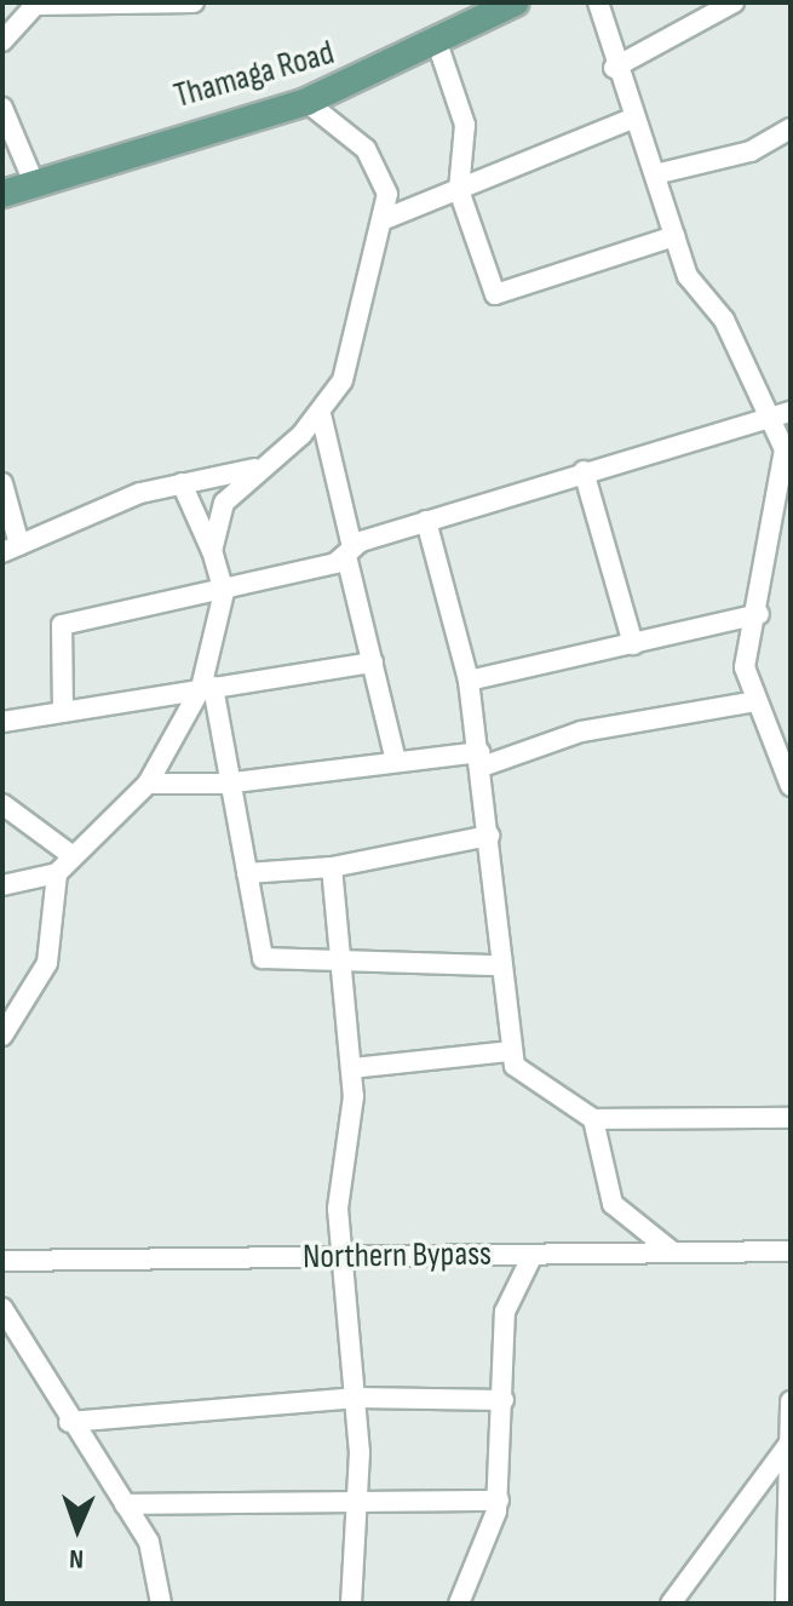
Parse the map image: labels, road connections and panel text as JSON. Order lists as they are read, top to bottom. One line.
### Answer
{"streets":{"main road":["Thamaga Road"],"street":["Northern Bypass"]},"north":"bottom"}
